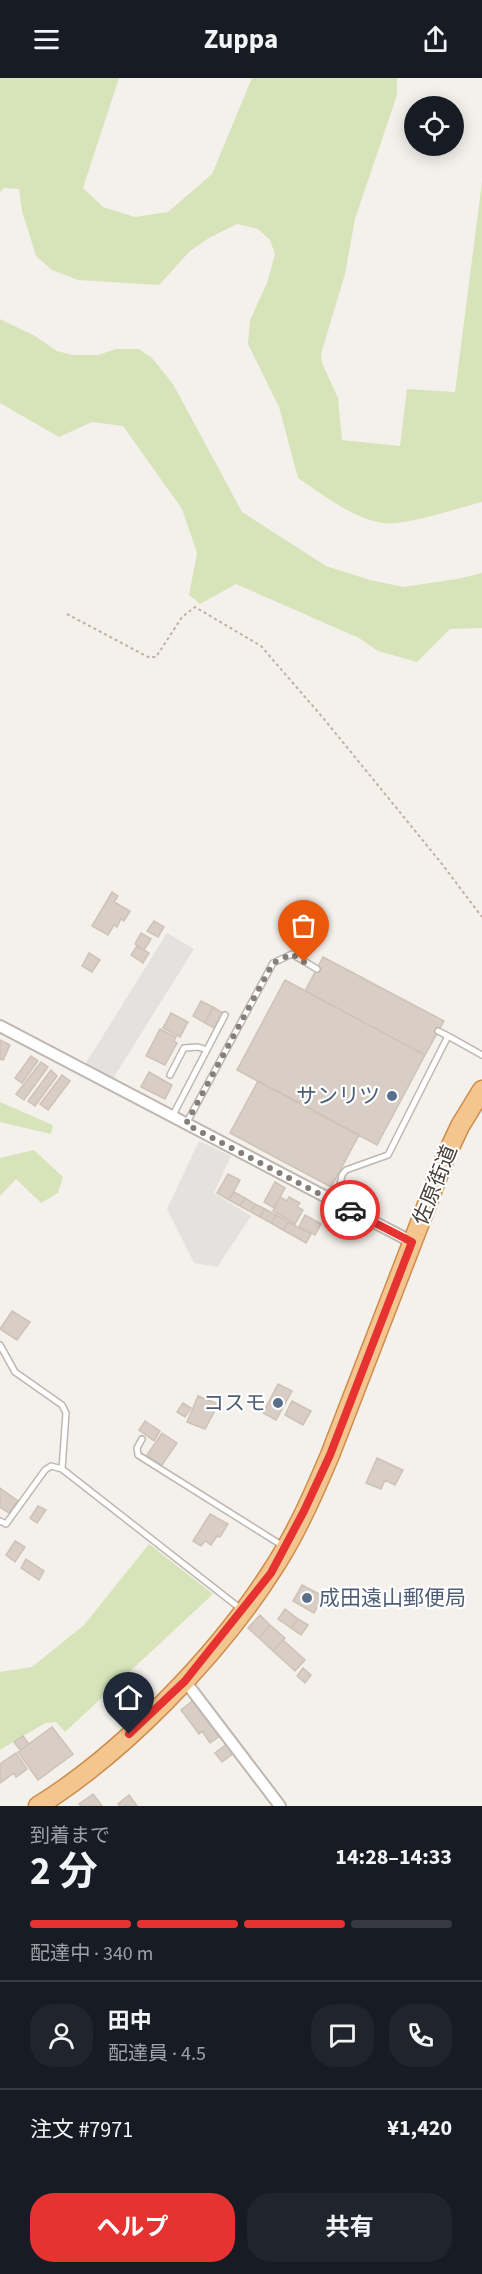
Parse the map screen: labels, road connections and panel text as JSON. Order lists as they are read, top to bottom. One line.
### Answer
{"streets":{"highway":["佐原街道"]},"places":["サンリツ","コスモ","成田遠山郵便局"],"page":{"header":"Zuppa","heading":["2 分","到着まで","14:28–14:33"],"panel":["田中","配達員 · 4.5","注文 #7971","¥1,420"],"bar":"配達中 · 340 m","buttons":["ヘルプ","共有"]}}
